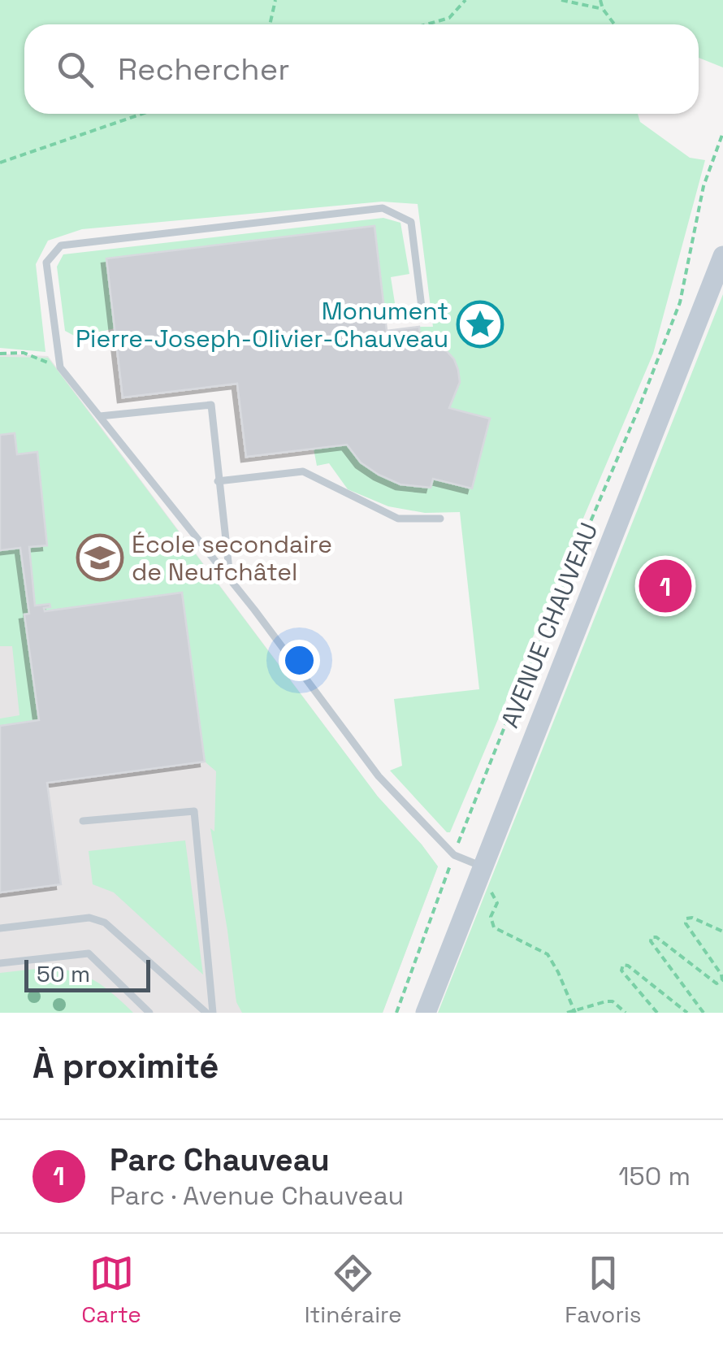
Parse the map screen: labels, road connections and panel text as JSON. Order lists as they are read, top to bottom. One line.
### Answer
{"streets":{"main road":["AVENUE CHAUVEAU"]},"places":{"place":["Monument Pierre-Joseph-Olivier-Chauveau"],"school or university":["École secondaire de Neufchâtel"]},"scale_bar":"50 m","page":{"search":"Rechercher","pins":"1","scale":"50 m","heading":"À proximité","list":[{"mark":"1","name":"Parc Chauveau","note":"Parc · Avenue Chauveau","value":"150 m"}],"nav":["Carte","Itinéraire","Favoris"]}}
